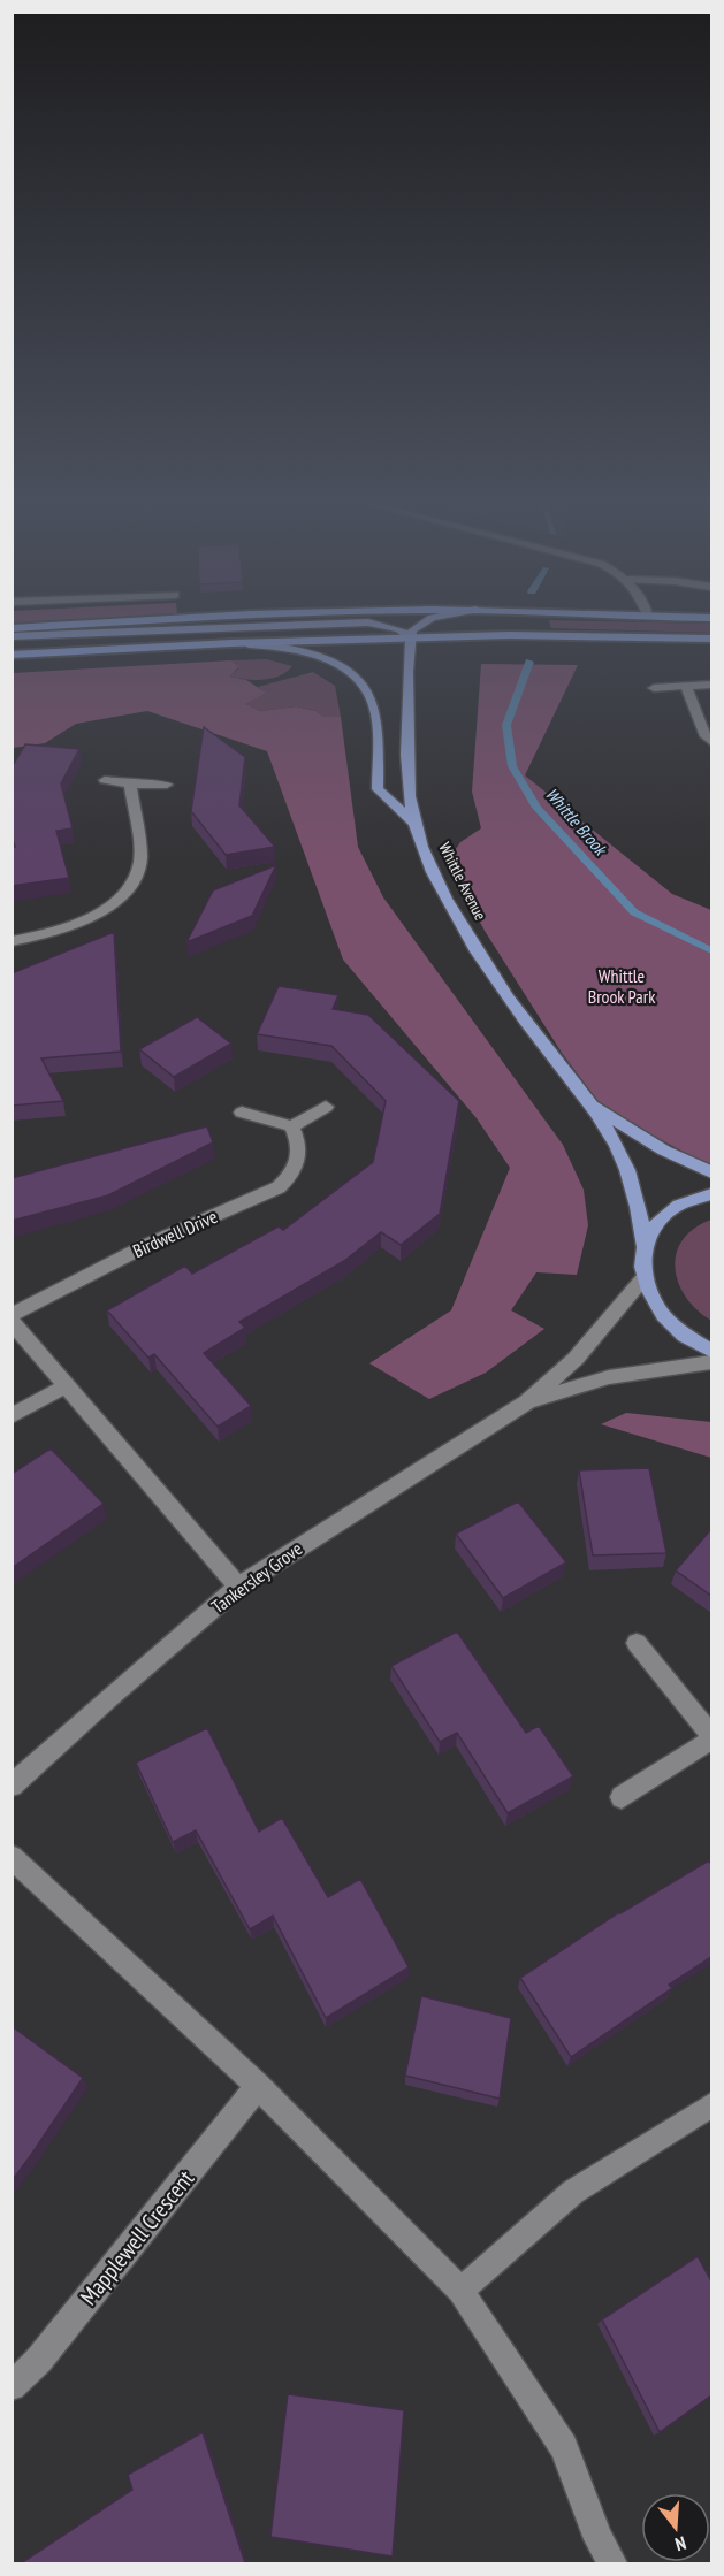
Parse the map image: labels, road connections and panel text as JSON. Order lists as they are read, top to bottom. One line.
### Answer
{"streets":{"main road":["Whittle Avenue"],"street":["Birdwell Drive","Tankersley Grove","Mapplewell Crescent"]},"crossings":[["Whittle Avenue","Tankersley Grove"]],"water":["Whittle Brook"],"parks":["Whittle Brook Park"],"north":"bottom"}
